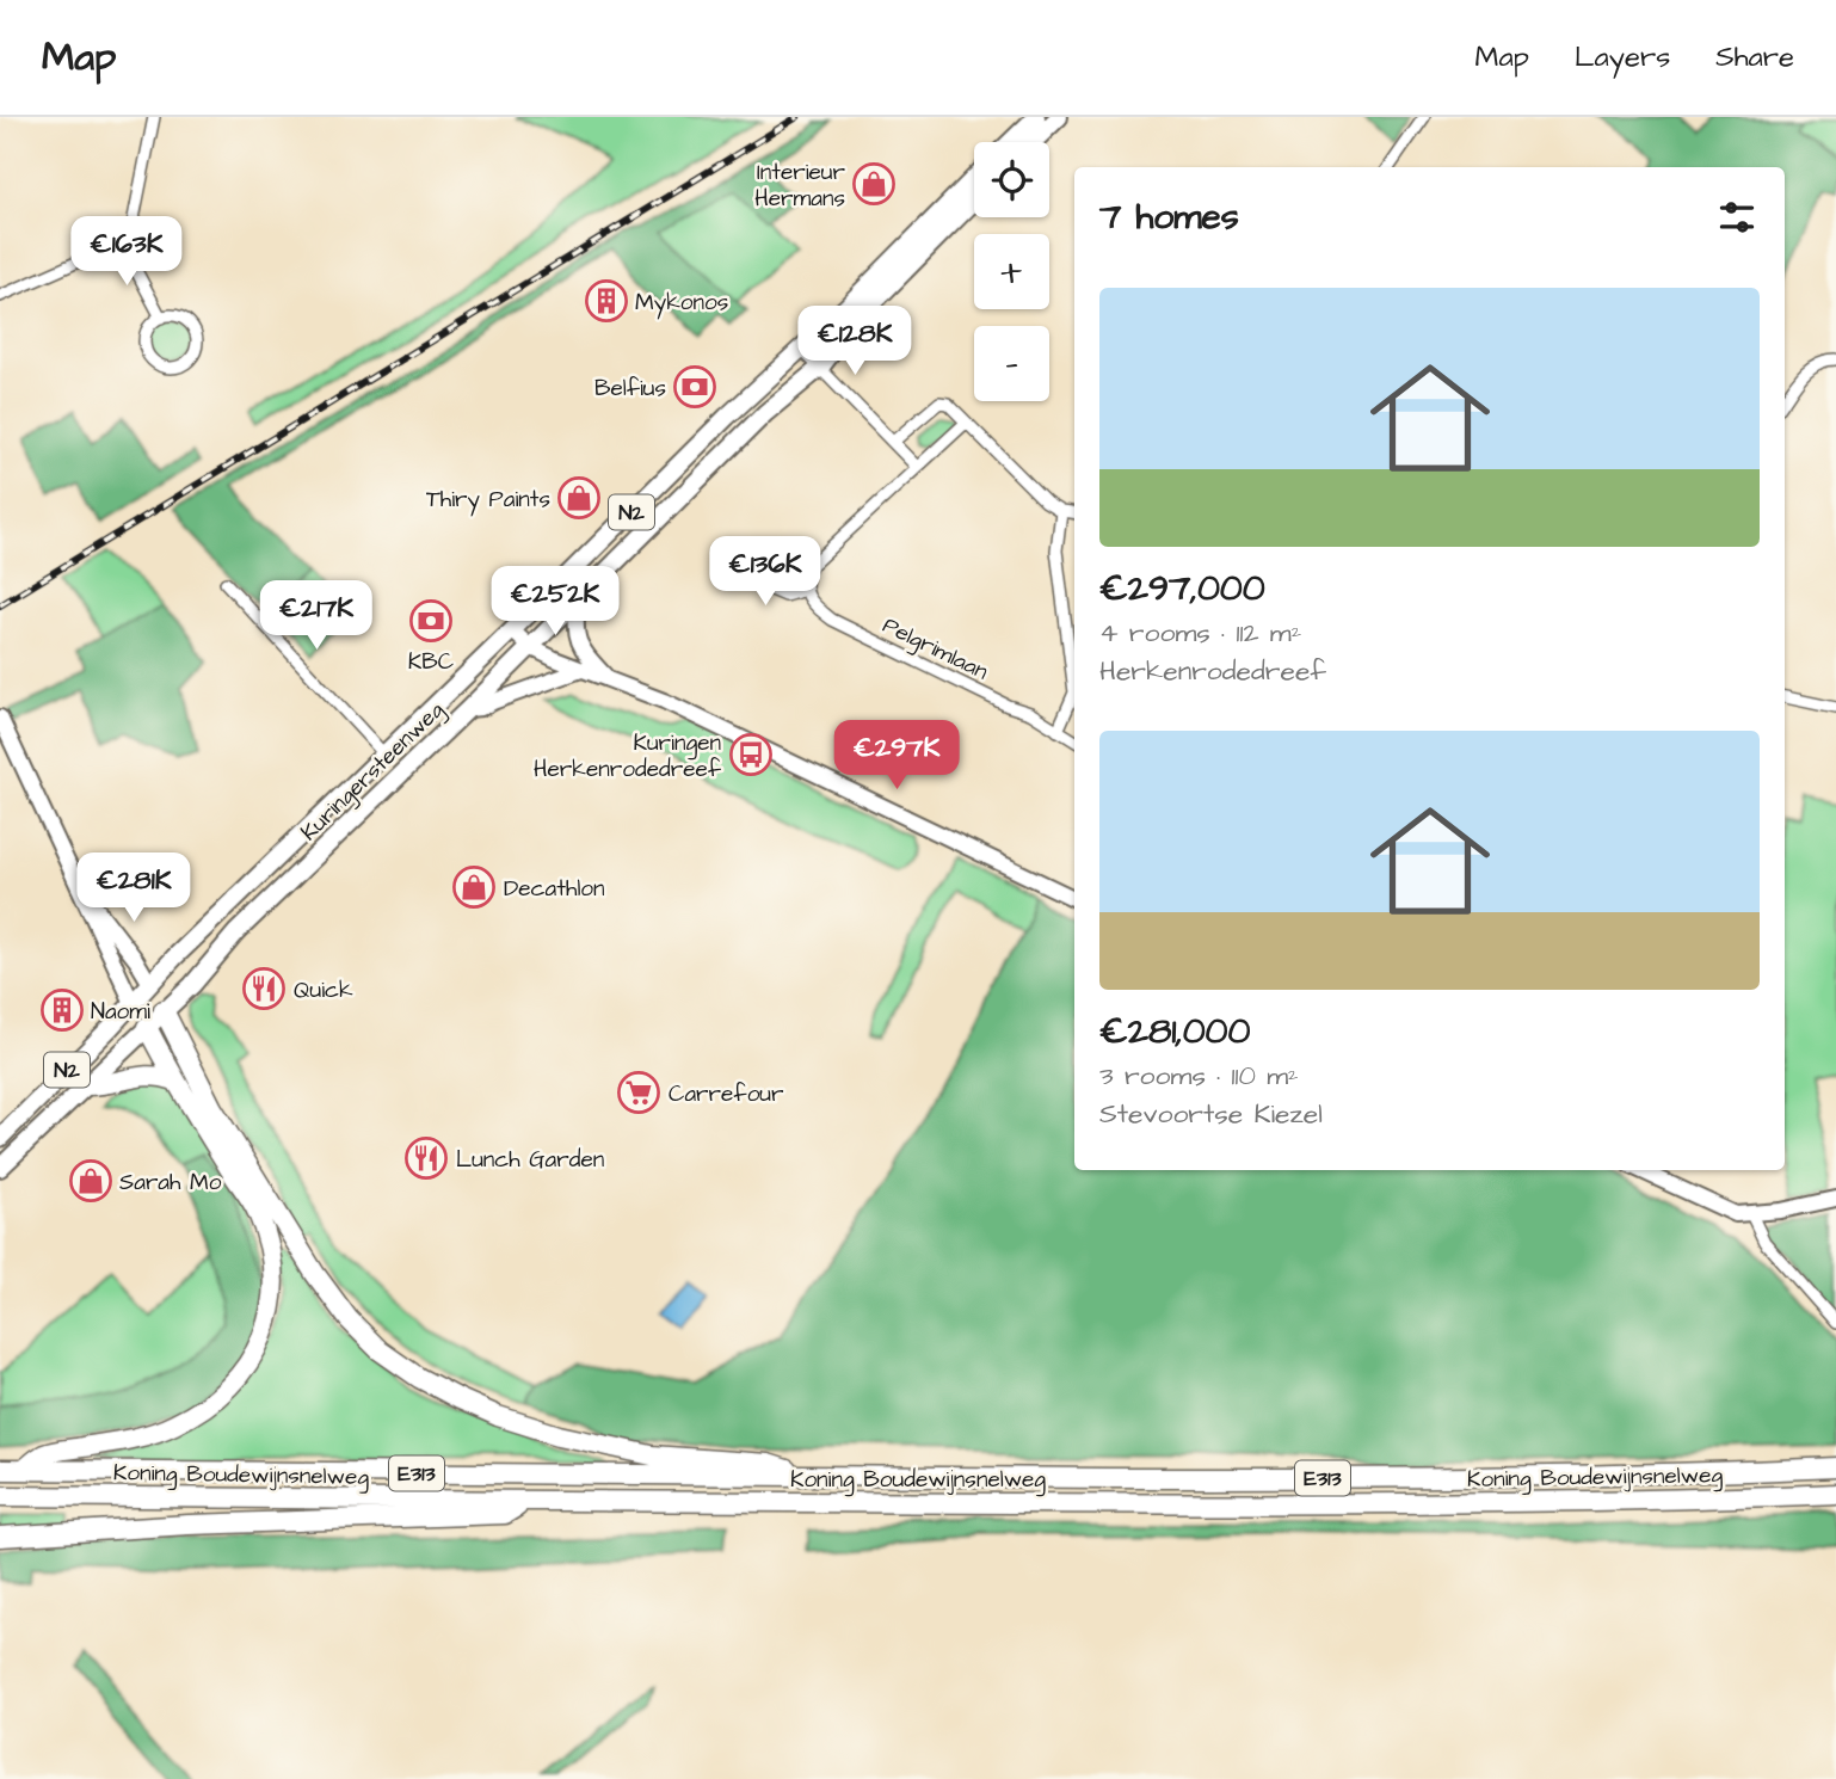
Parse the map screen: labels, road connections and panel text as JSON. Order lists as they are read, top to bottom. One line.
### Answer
{"streets":{"highway":["Koning Boudewijnsnelweg","E313"],"main road":["N2","Kuringersteenweg"],"street":["Pelgrimlaan"]},"crossings":[["N2","Kuringersteenweg"]],"places":{"shop":["Interieur Hermans","Thiry Paints","Decathlon","Sarah Mo"],"building":["Mykonos","Naomi"],"bank":["Belfius","KBC"],"bus stop":["Kuringen Herkenrodedreef"],"restaurant":["Quick","Lunch Garden"],"supermarket":["Carrefour"]},"page":{"header":"Map","nav":["Map","Layers","Share"],"map_buttons":["+","−"],"heading":"7 homes","price":["€163K","€128K","€136K","€252K","€217K","€297K","€281K"],"list":[{"name":"€297,000","note":"4 rooms · 112 m² · Herkenrodedreef"},{"name":"€281,000","note":"3 rooms · 110 m² · Stevoortse Kiezel"}]}}
